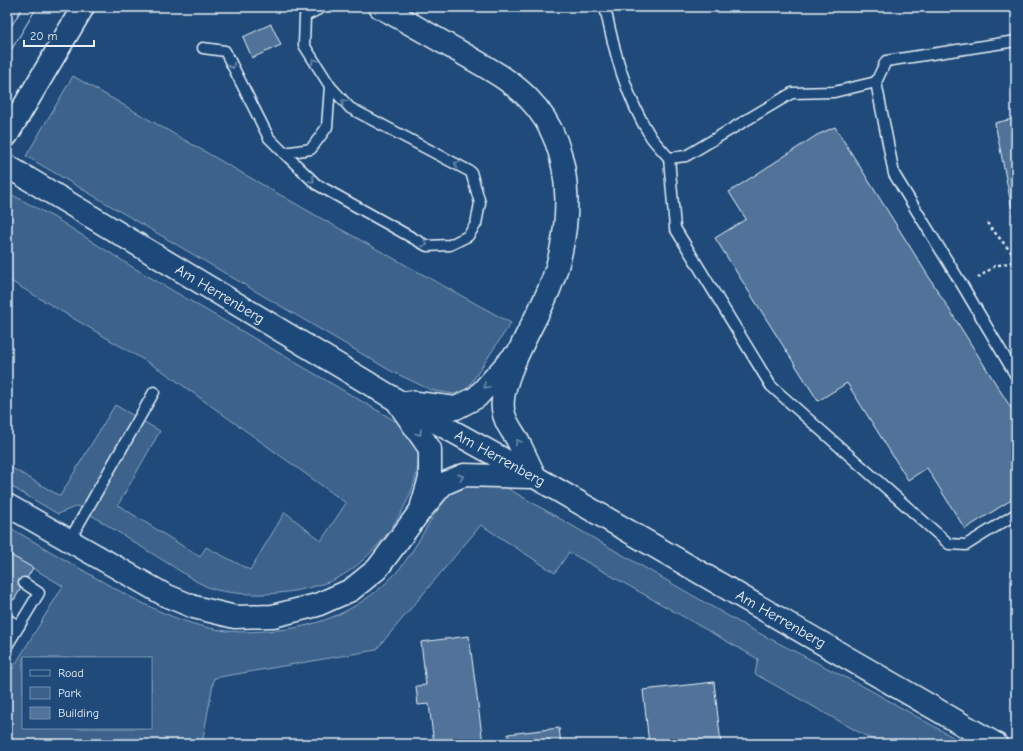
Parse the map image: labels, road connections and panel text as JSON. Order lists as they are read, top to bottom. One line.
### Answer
{"streets":{"main road":["Am Herrenberg"]},"legend":["Road","Park","Building"],"scale_bar":"20 m"}
